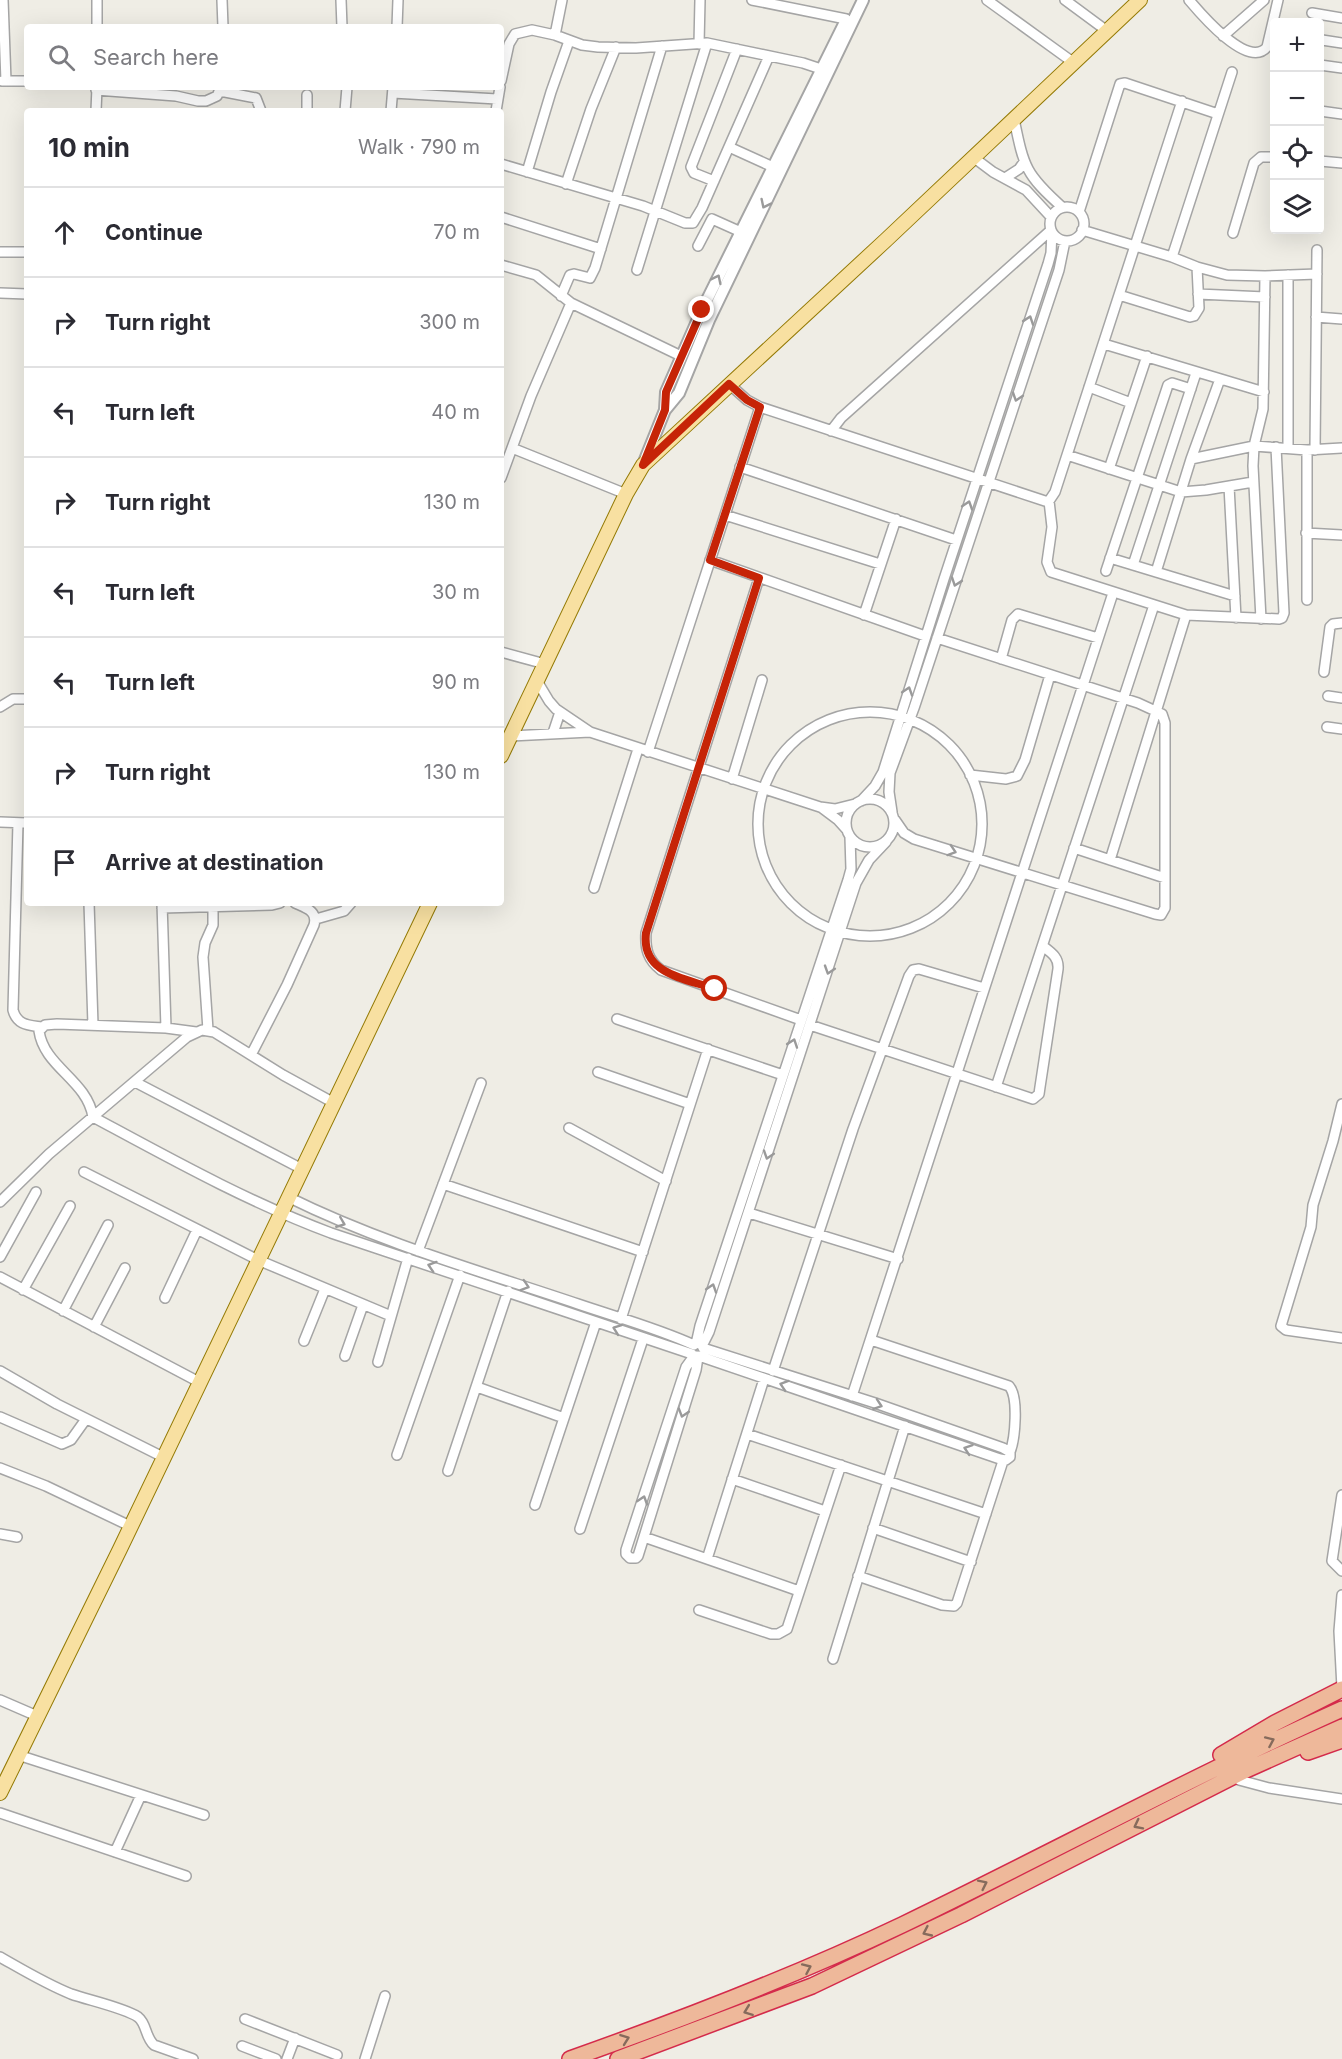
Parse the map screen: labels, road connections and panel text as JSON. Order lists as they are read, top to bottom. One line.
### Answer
{"page":{"map_buttons":["+","−"],"search":"Search here","heading":["10 min","Walk · 790 m"],"list":[["Continue","70 m"],["Turn right","300 m"],["Turn left","40 m"],["Turn right","130 m"],["Turn left","30 m"],["Turn left","90 m"],["Turn right","130 m"],"Arrive at destination"]}}
